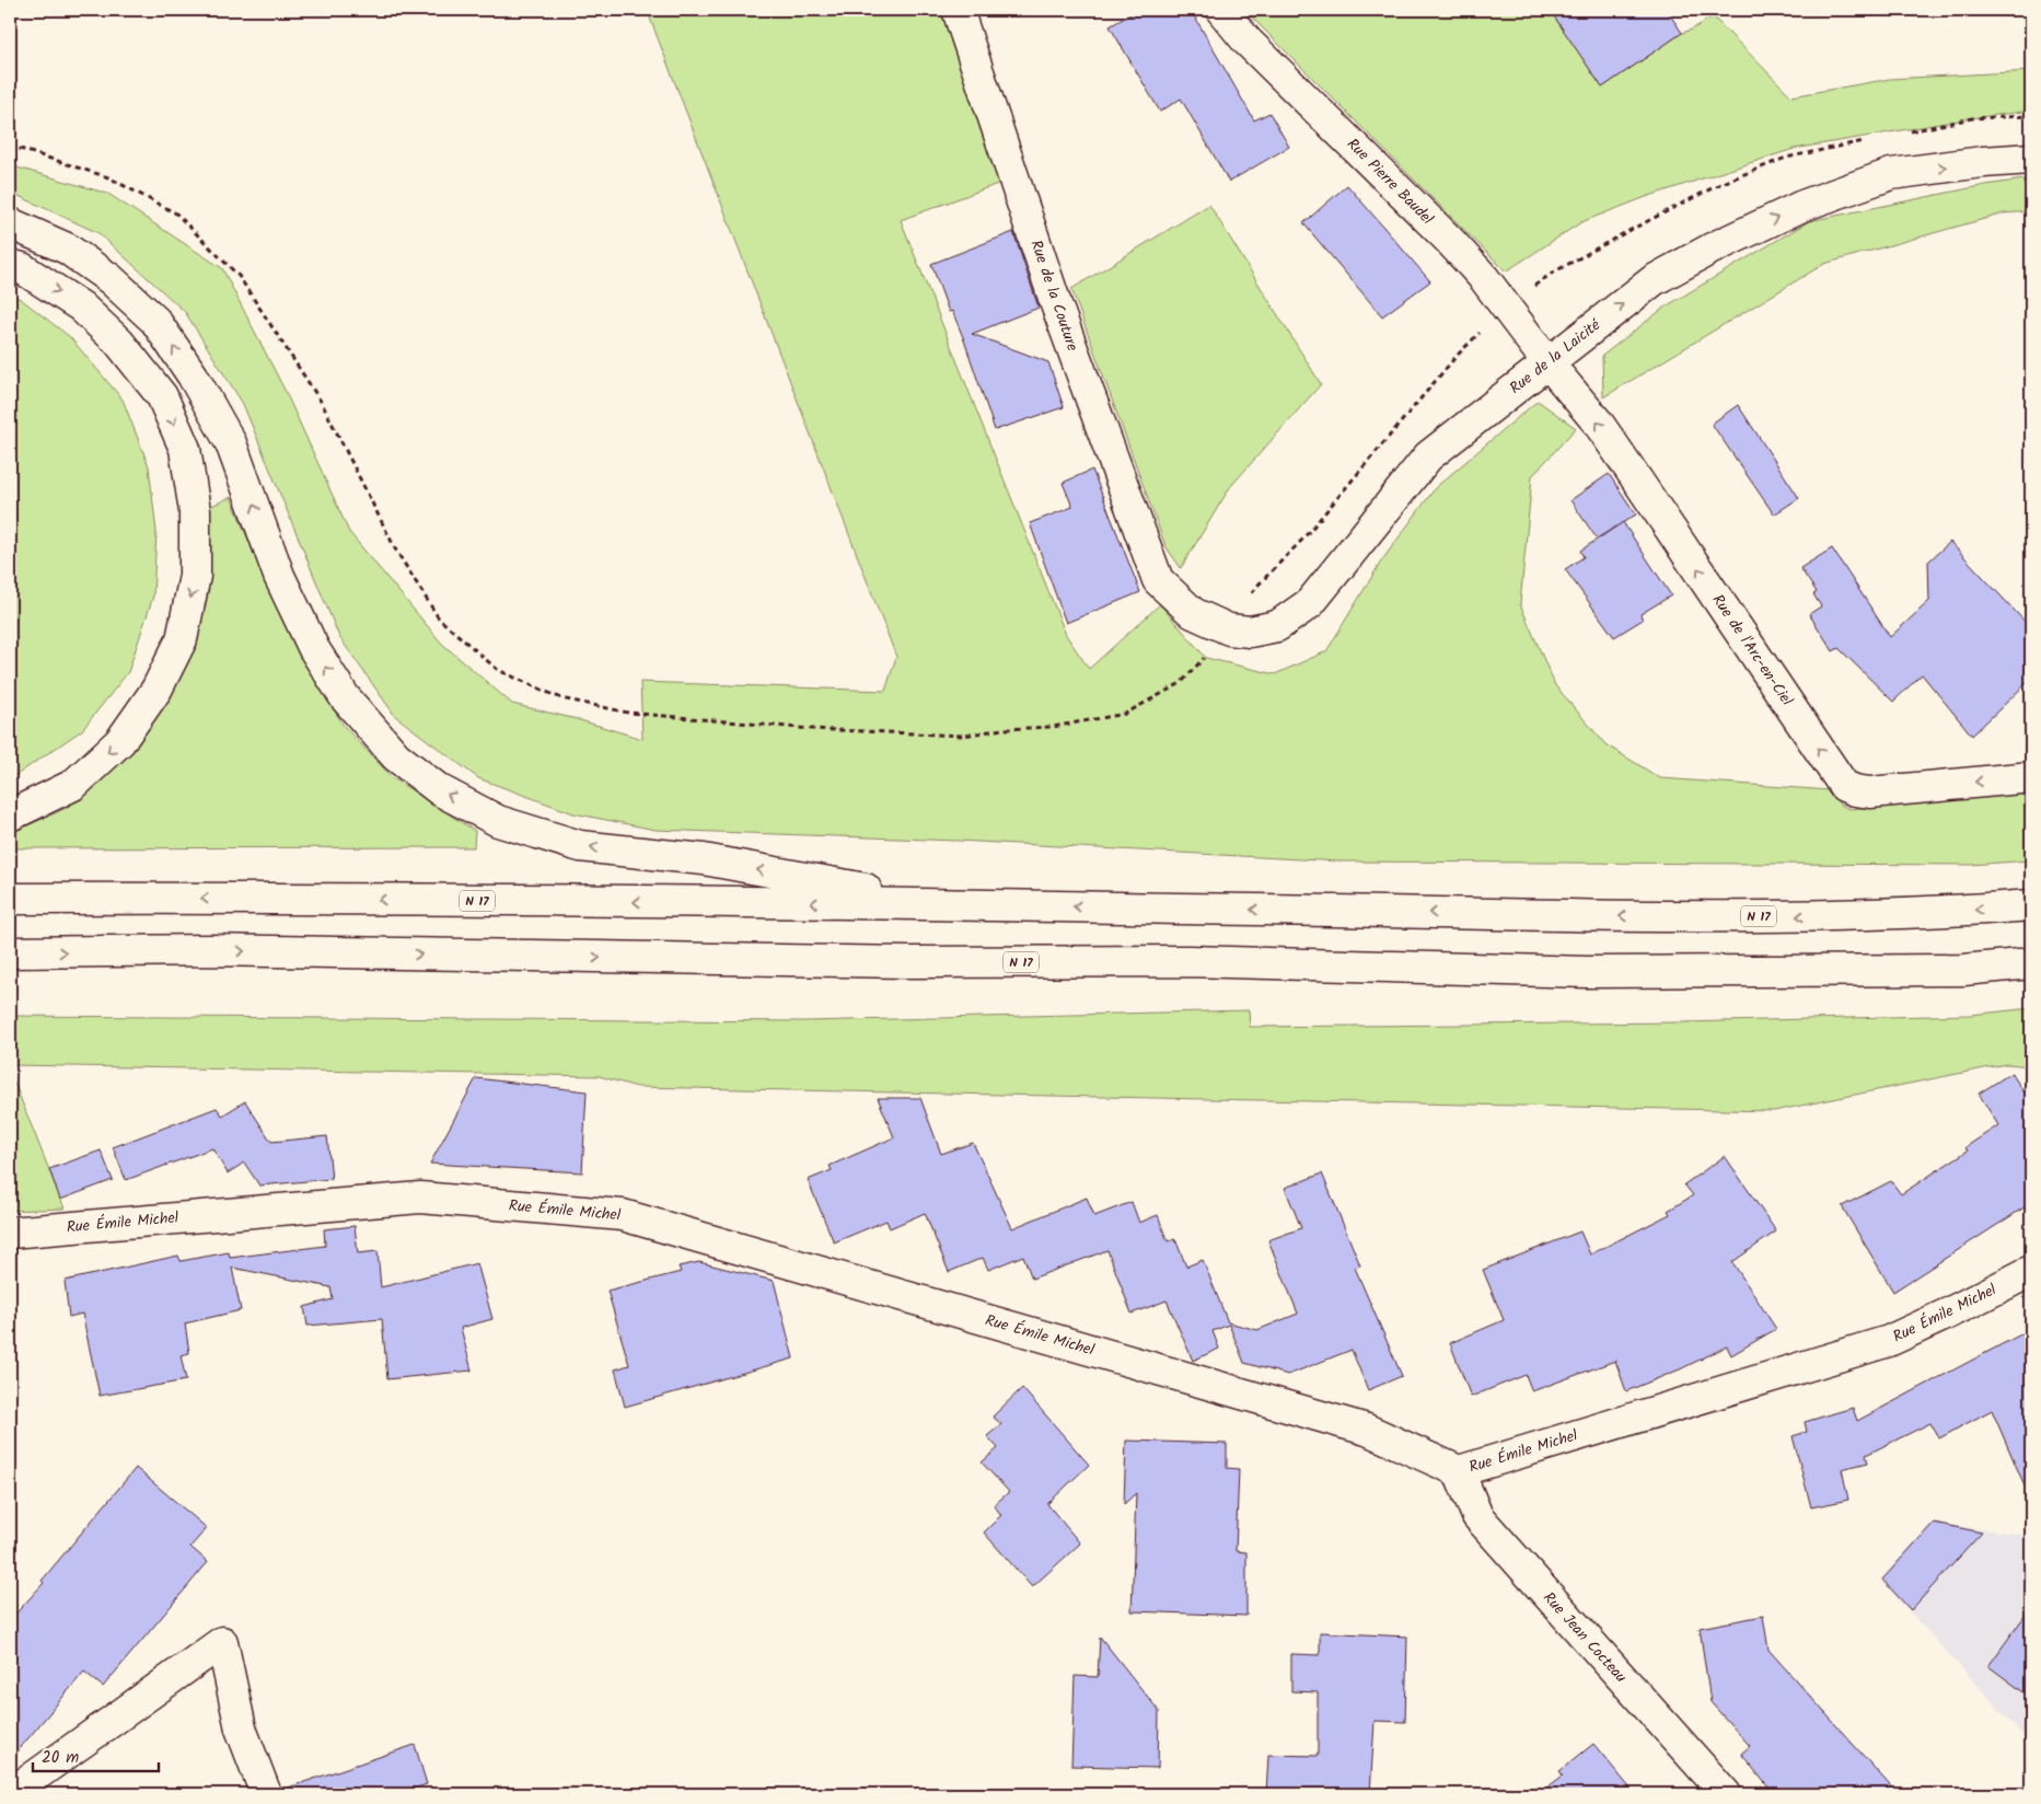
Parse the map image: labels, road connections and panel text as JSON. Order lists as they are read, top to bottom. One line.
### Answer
{"streets":{"main road":["Rue Pierre Baudel","Rue de la Couture","Rue de la Laicité","Rue de l'Arc-en-Ciel","N 17","Rue Émile Michel","Rue Jean Cocteau"]},"crossings":[["Rue Pierre Baudel","Rue de la Laicité"],["Rue Pierre Baudel","Rue de l'Arc-en-Ciel"],["Rue de la Couture","Rue de la Laicité"],["Rue de la Laicité","Rue de l'Arc-en-Ciel"],["Rue Émile Michel","Rue Jean Cocteau"]],"one_way":["Rue de la Laicité","Rue de l'Arc-en-Ciel"],"scale_bar":"20 m"}
